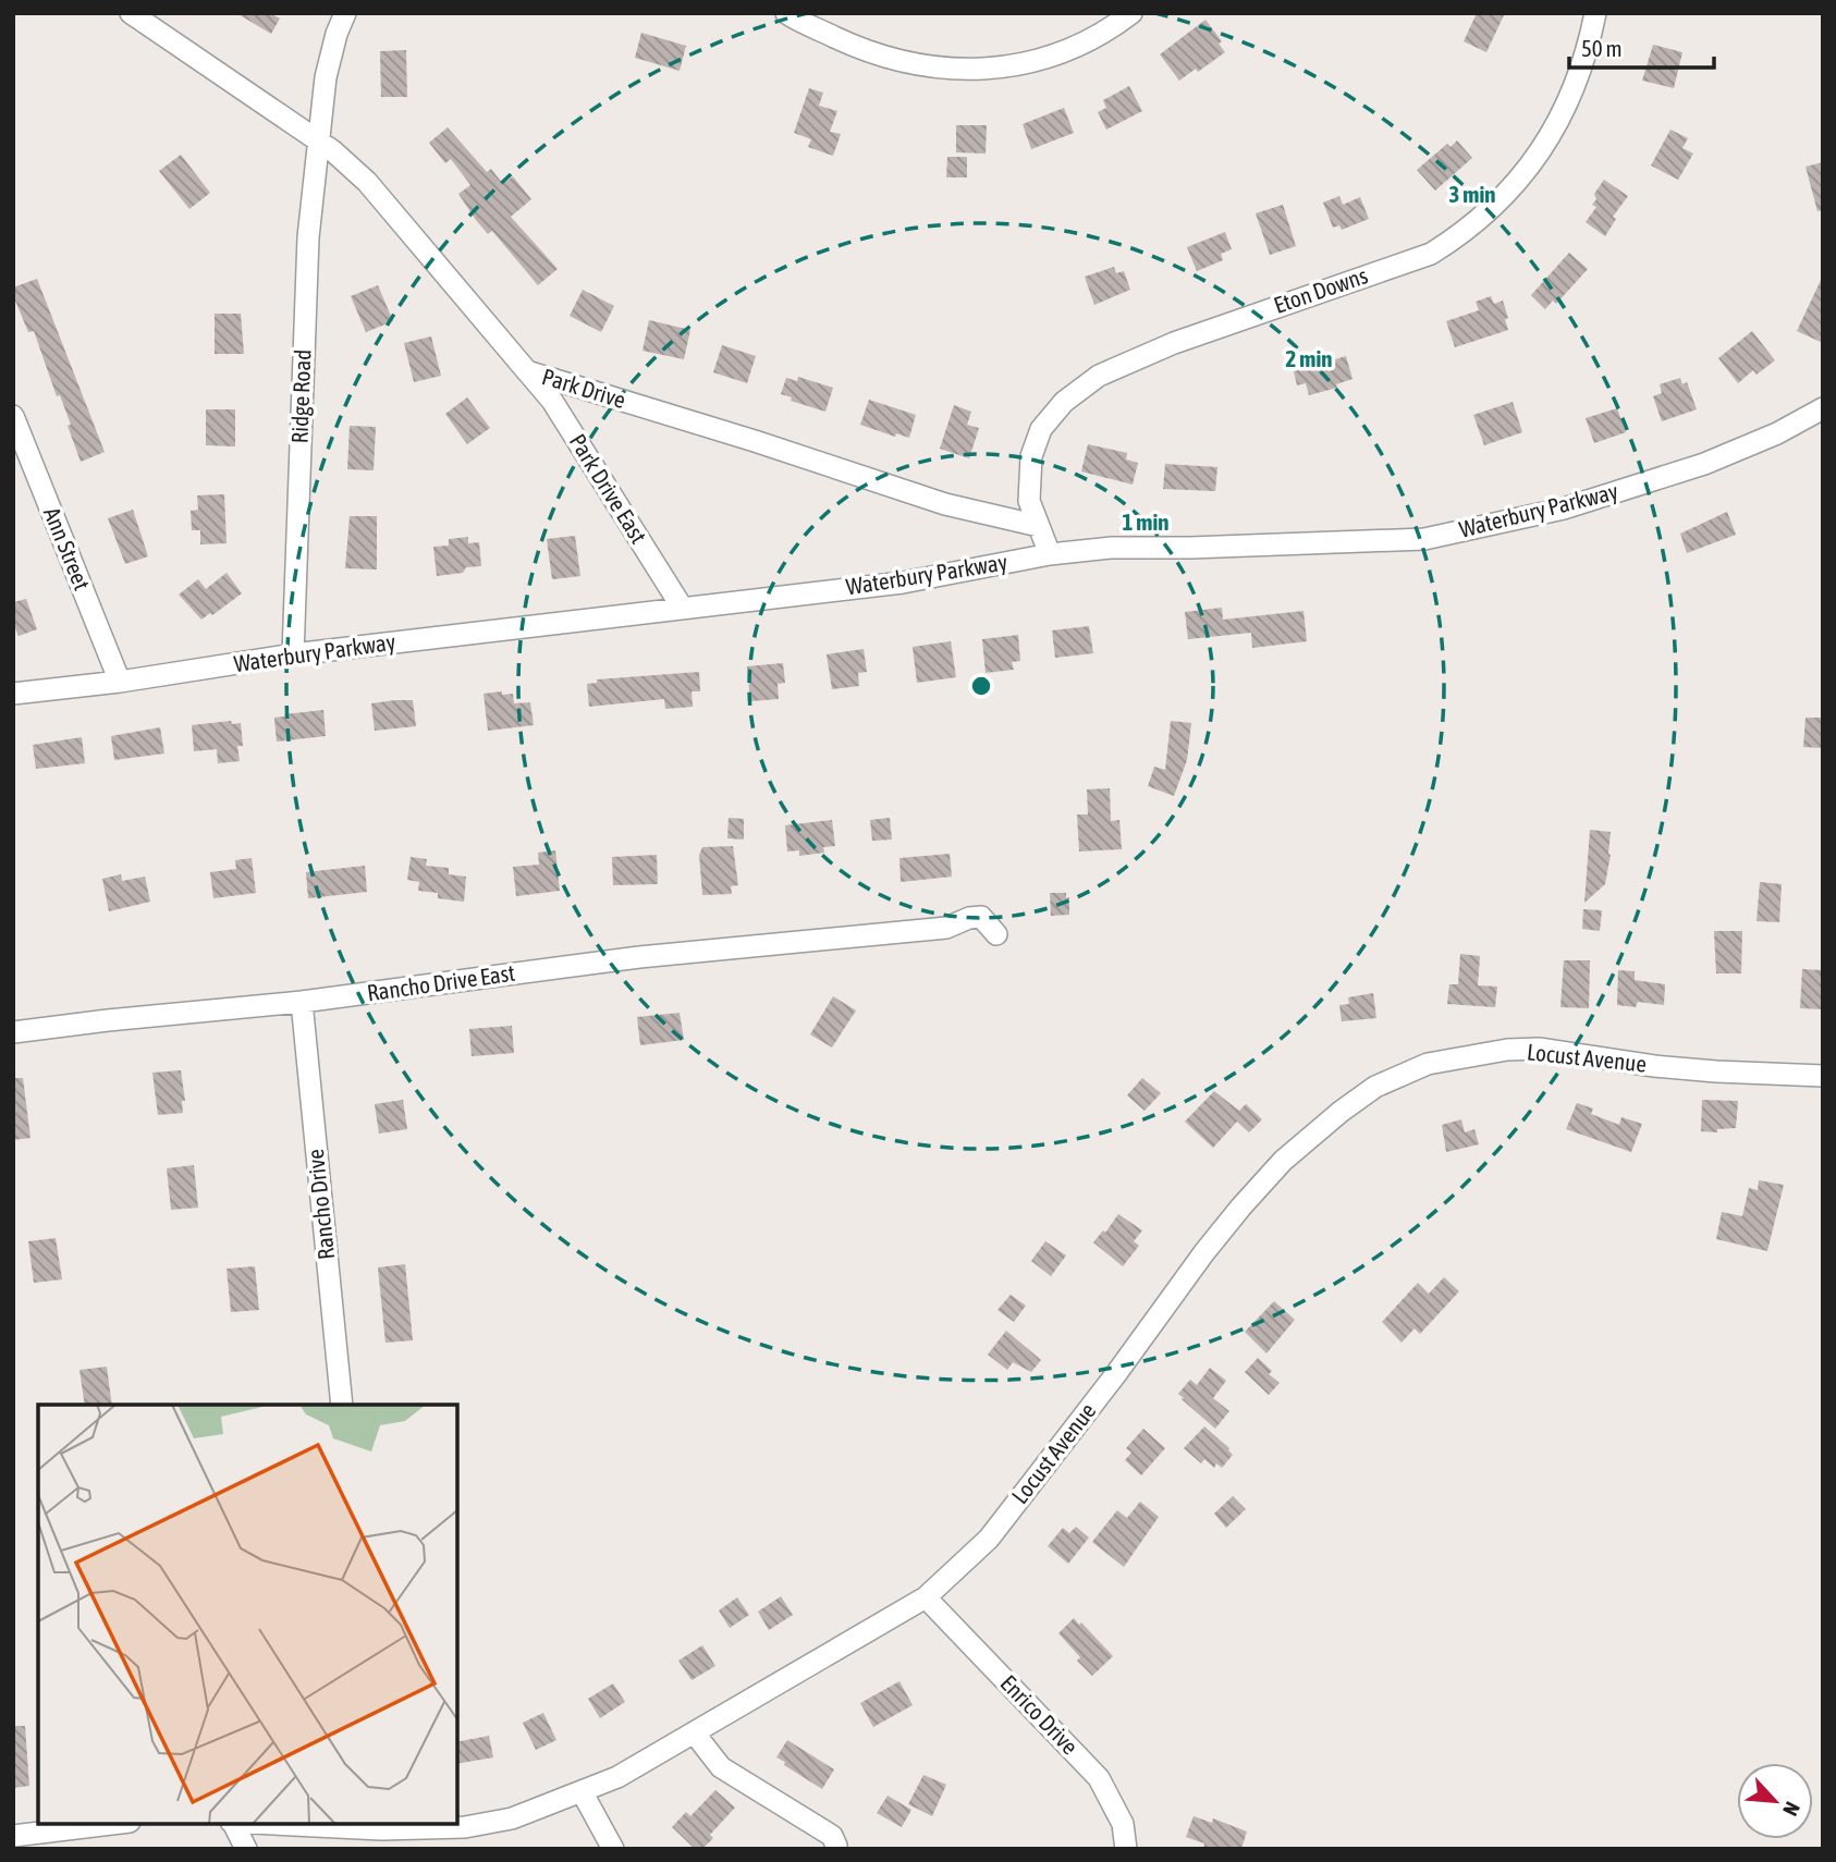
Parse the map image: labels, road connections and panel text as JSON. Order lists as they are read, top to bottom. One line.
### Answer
{"streets":{"street":["Eton Downs","Park Drive","Ridge Road","Park Drive East","Waterbury Parkway","Ann Street","Rancho Drive East","Locust Avenue","Rancho Drive","Enrico Drive"]},"crossings":[["Eton Downs","Park Drive"],["Park Drive","Ridge Road"],["Park Drive","Park Drive East"],["Ridge Road","Waterbury Parkway"],["Park Drive East","Waterbury Parkway"],["Waterbury Parkway","Ann Street"],["Rancho Drive East","Rancho Drive"],["Locust Avenue","Enrico Drive"]],"scale_bar":"50 m","north":"bottom right","rings":["3 min","2 min","1 min"]}
